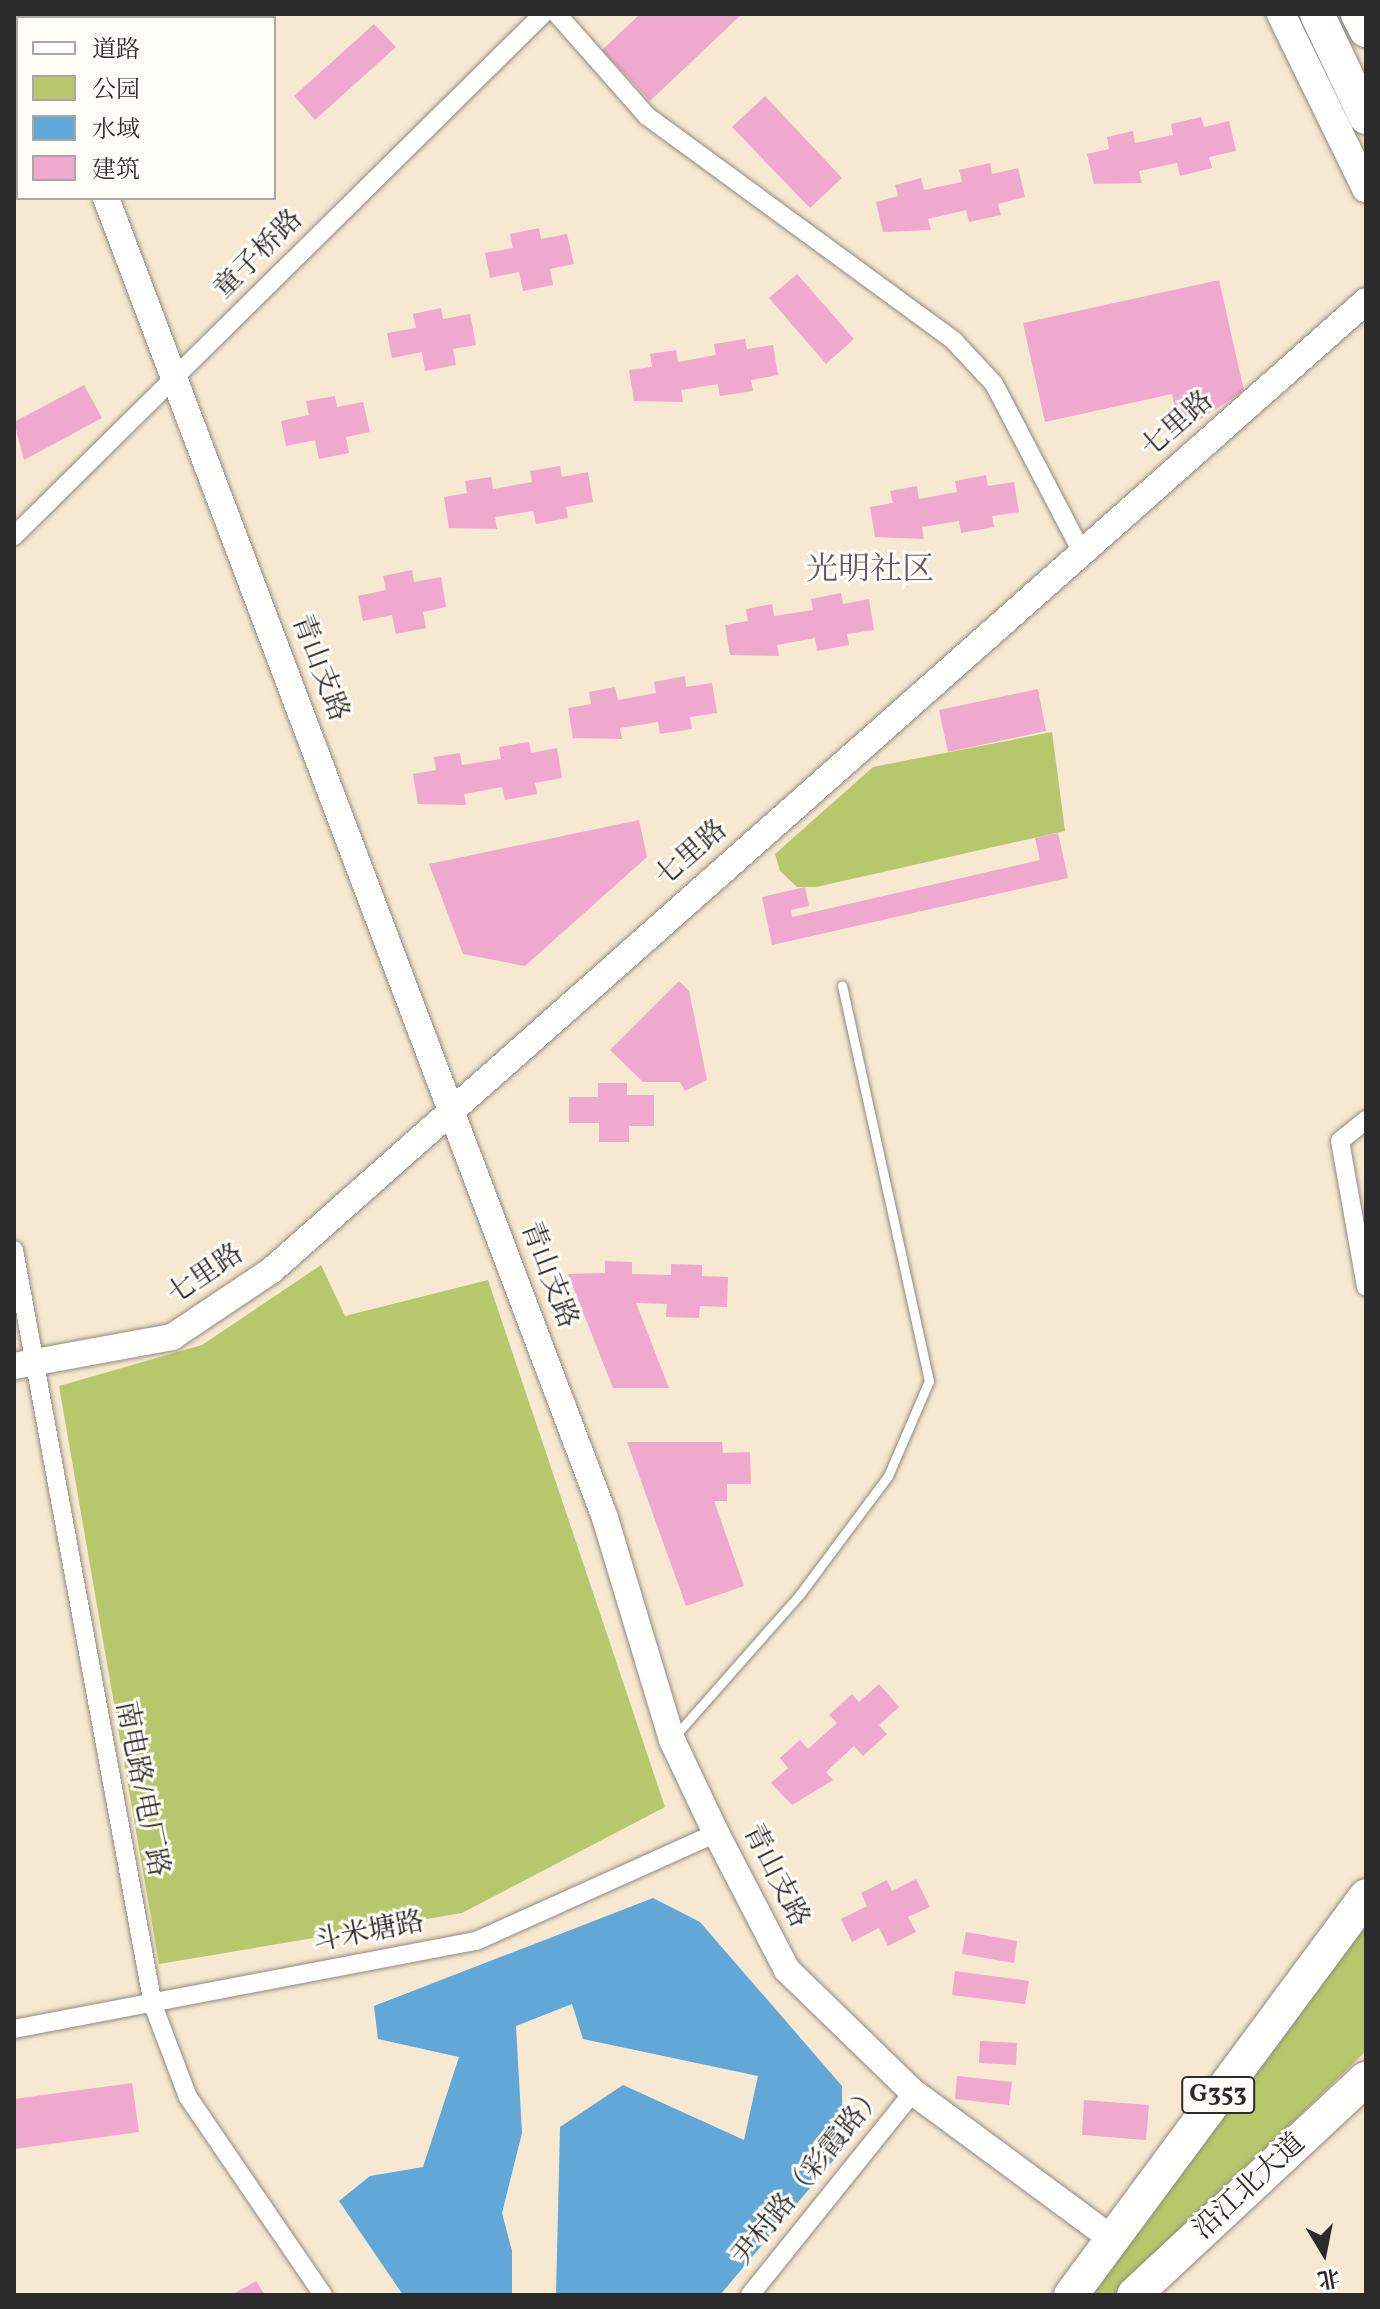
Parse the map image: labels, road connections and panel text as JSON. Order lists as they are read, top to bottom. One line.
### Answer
{"streets":{"highway":["G353","沿江北大道"],"street":["童子桥路","七里路","青山支路","南电路/电厂路","斗米塘路","尹村路（彩霞路）"]},"crossings":[["童子桥路","青山支路"],["七里路","青山支路"],["七里路","南电路/电厂路"],["青山支路","斗米塘路"],["青山支路","G353"],["青山支路","尹村路（彩霞路）"],["南电路/电厂路","斗米塘路"]],"districts":["光明社区"],"legend":["道路","公园","水域","建筑"],"north":"bottom"}
